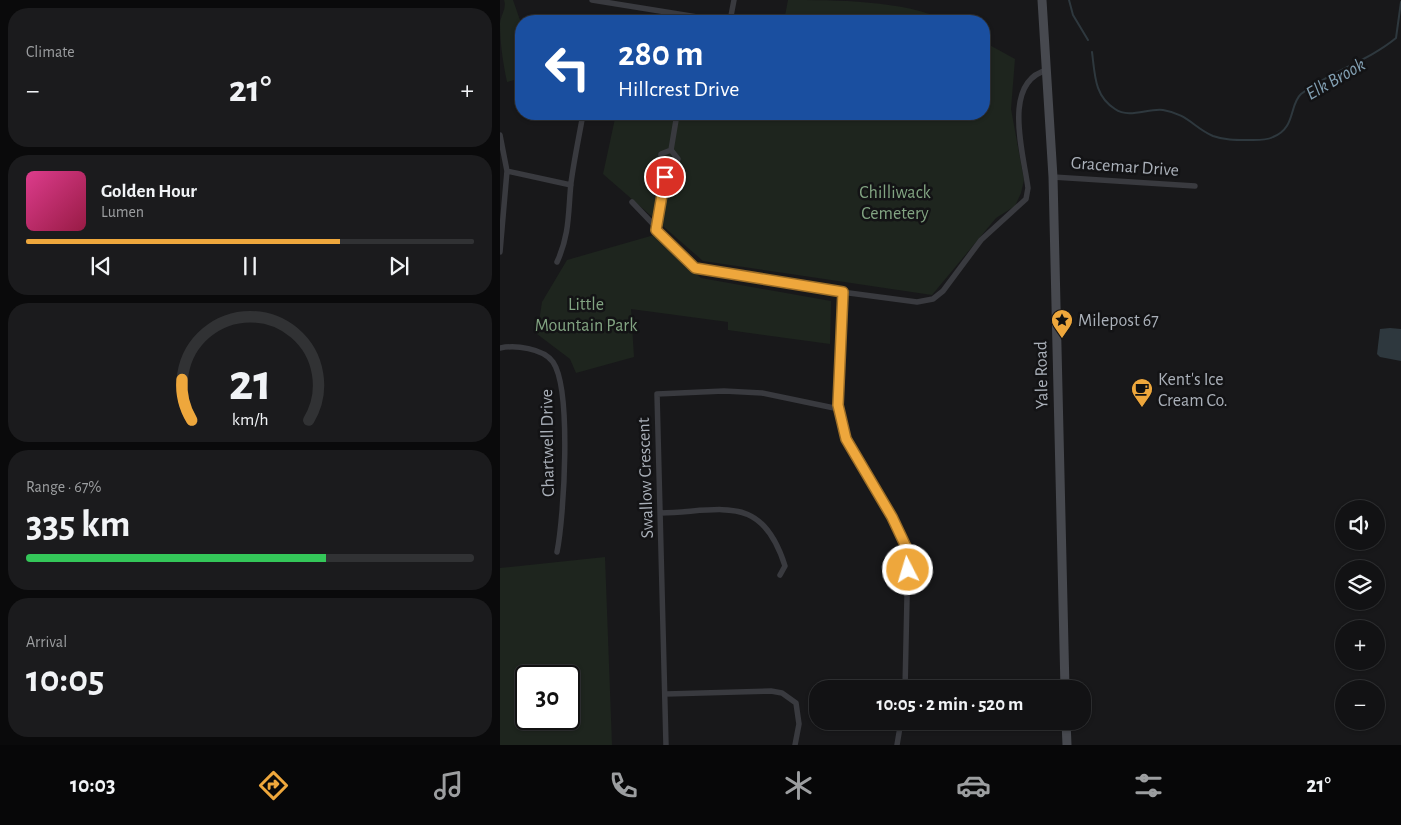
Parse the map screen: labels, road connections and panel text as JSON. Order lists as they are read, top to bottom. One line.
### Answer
{"streets":{"main road":["Yale Road"],"street":["Gracemar Drive","Chartwell Drive","Swallow Crescent"]},"crossings":[["Gracemar Drive","Yale Road"]],"water":["Elk Brook"],"parks":["Chilliwack Cemetery","Little Mountain Park"],"places":{"place":["Milepost 67"],"cafe":["Kent's Ice Cream Co."]},"page":{"tile":["Climate",["Range · 67%","335 km"],["Arrival","10:05"]],"turn":["280 m","Hillcrest Drive"],"heat":["−","21°","+"],"song":["Golden Hour","Lumen"],"map_buttons":["+","−"],"limit":"30","trip":"10:05 · 2 min · 520 m","tabs":["10:03","21°"],"gauge":["21","km/h"]}}
